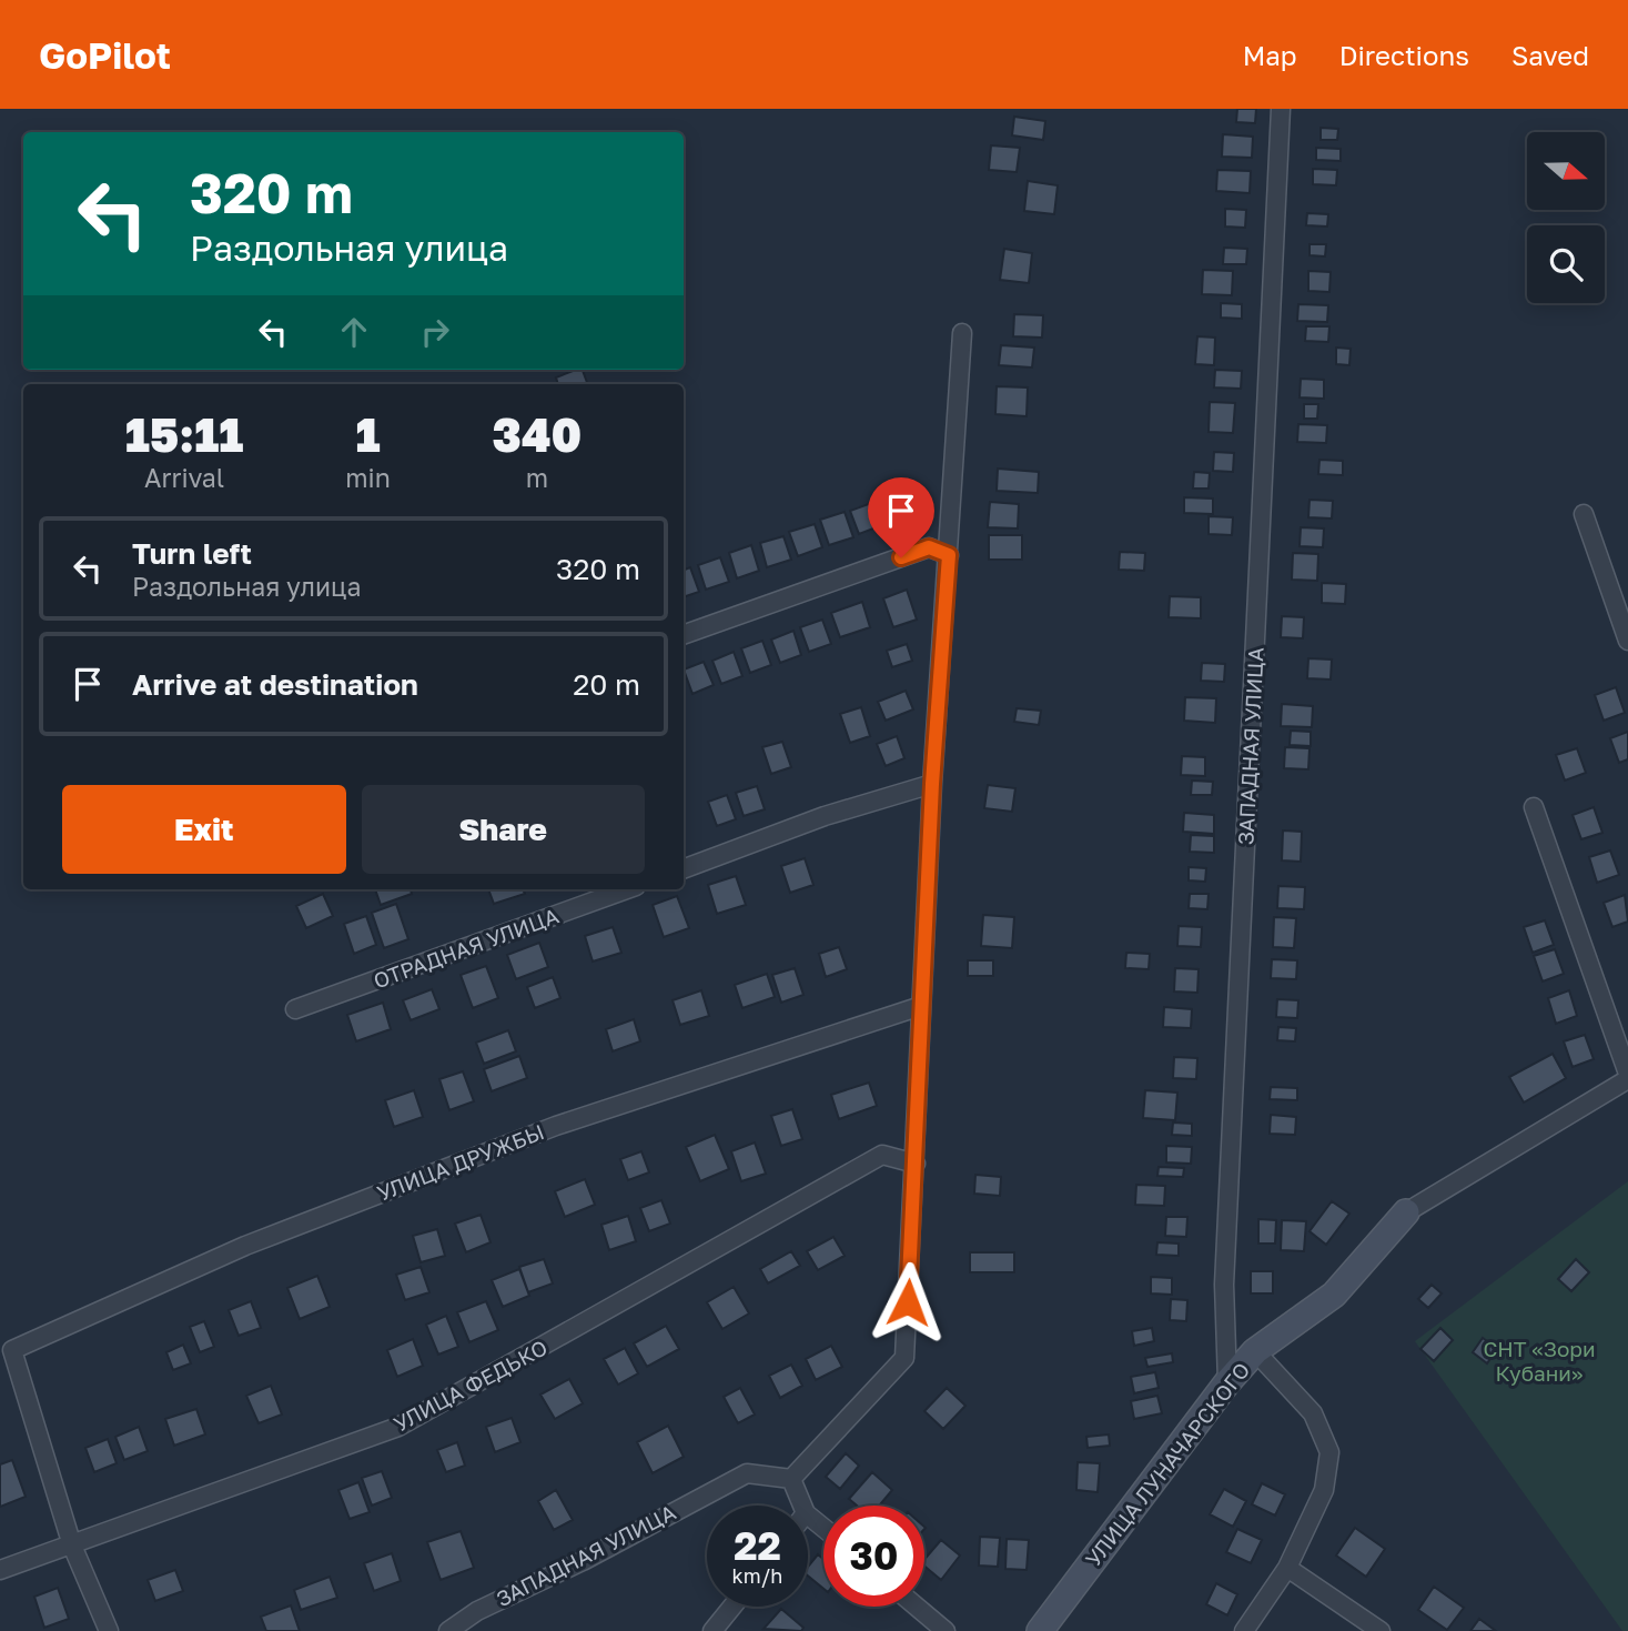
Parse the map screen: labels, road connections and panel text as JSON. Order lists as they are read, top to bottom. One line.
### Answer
{"streets":{"street":["ЗАПАДНАЯ УЛИЦА","ОТРАДНАЯ УЛИЦА","УЛИЦА ДРУЖБЫ","УЛИЦА ФЕДЬКО","УЛИЦА ЛУНАЧАРСКОГО"]},"crossings":[["ЗАПАДНАЯ УЛИЦА","УЛИЦА ЛУНАЧАРСКОГО"],["УЛИЦА ДРУЖБЫ","УЛИЦА ФЕДЬКО"]],"parks":["СНТ «Зори Кубани»"],"north":"right","page":{"header":"GoPilot","nav":["Map","Directions","Saved"],"turn":["320 m","Раздольная улица"],"eta":["15:11","Arrival","1","min","340","m"],"list":[{"name":"Turn left","note":"Раздольная улица","value":"320 m"},{"name":"Arrive at destination","value":"20 m"}],"buttons":["Exit","Share"],"speed":"22 km/h","limit":"30"}}
